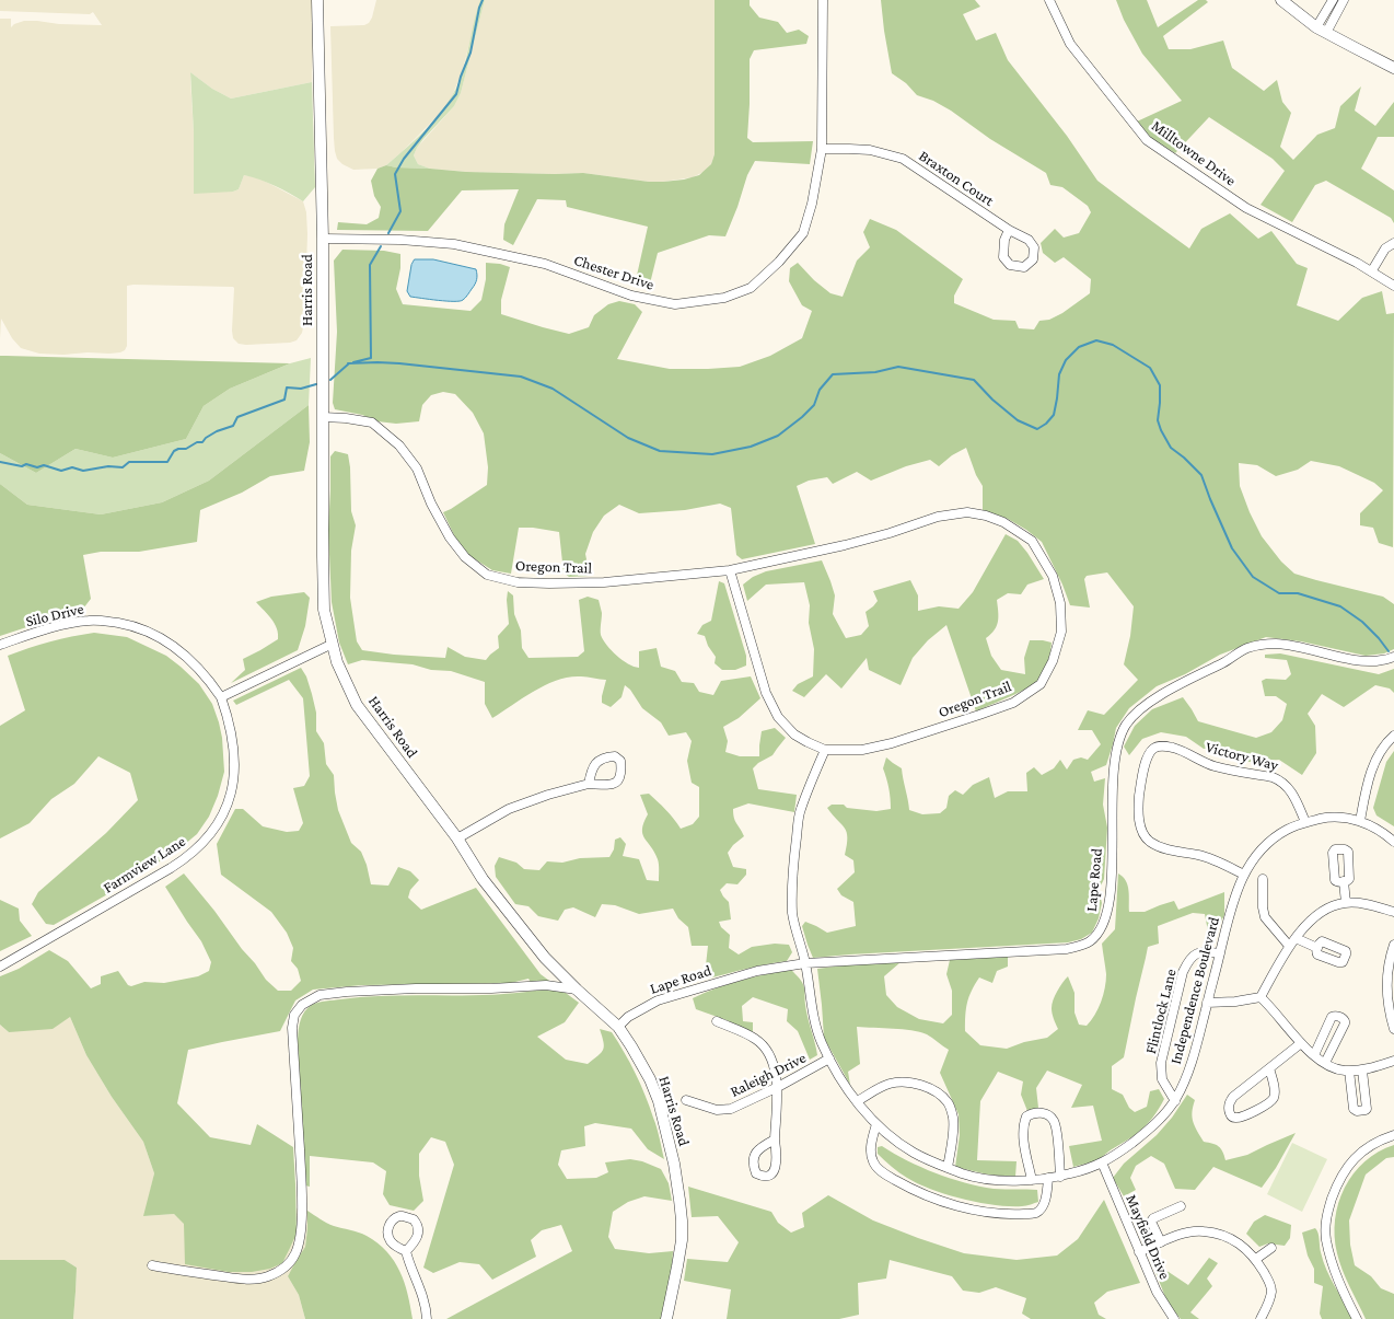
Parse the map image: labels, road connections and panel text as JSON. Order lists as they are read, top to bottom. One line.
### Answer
{"streets":{"street":["Milltowne Drive","Braxton Court","Chester Drive","Harris Road","Oregon Trail","Silo Drive","Victory Way","Farmview Lane","Lape Road","Independence Boulevard","Flintlock Lane","Raleigh Drive","Mayfield Drive"]},"crossings":[["Braxton Court","Chester Drive"],["Chester Drive","Harris Road"],["Harris Road","Oregon Trail"],["Harris Road","Lape Road"],["Oregon Trail","Independence Boulevard"],["Silo Drive","Farmview Lane"],["Victory Way","Independence Boulevard"],["Lape Road","Independence Boulevard"],["Independence Boulevard","Flintlock Lane"],["Independence Boulevard","Raleigh Drive"],["Independence Boulevard","Mayfield Drive"]]}
